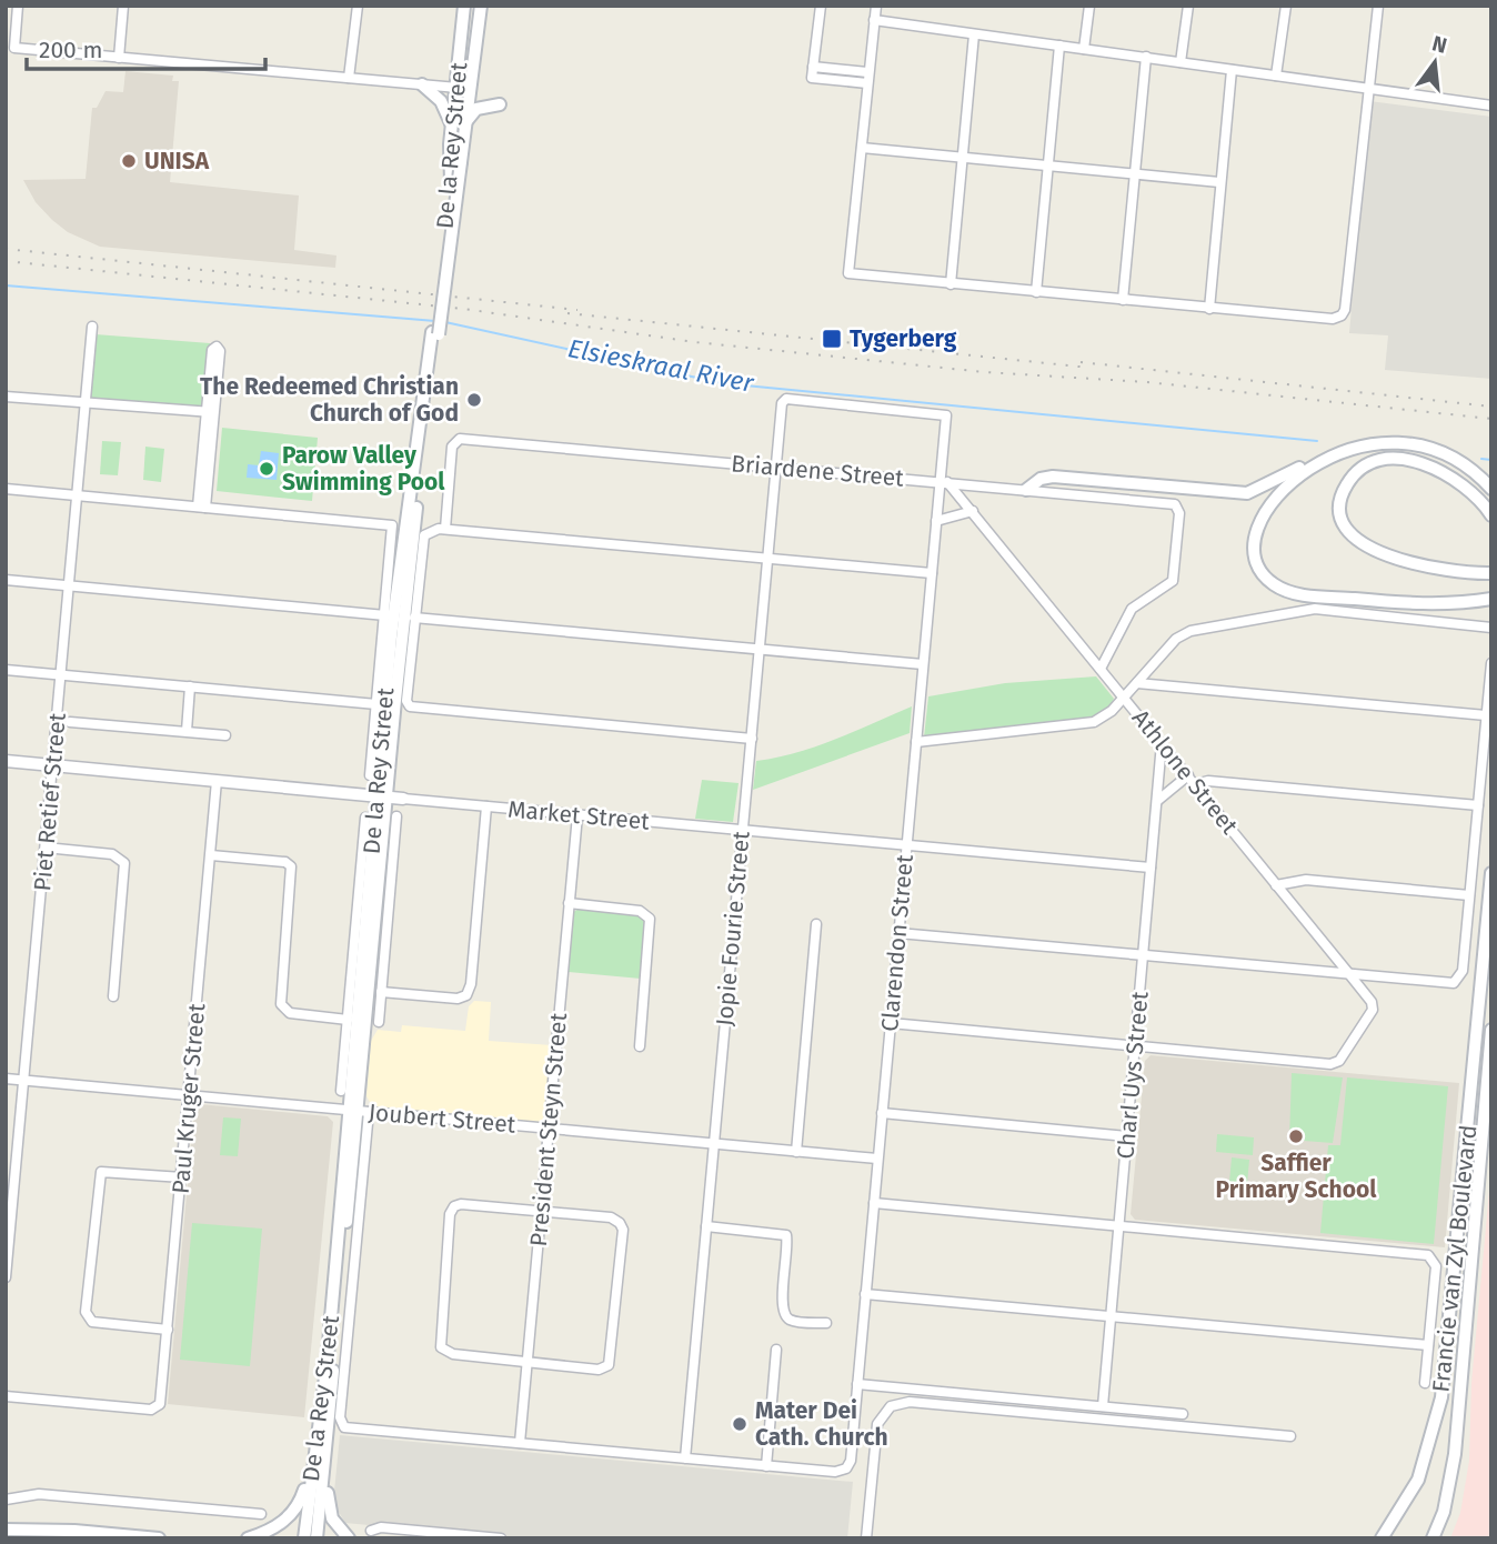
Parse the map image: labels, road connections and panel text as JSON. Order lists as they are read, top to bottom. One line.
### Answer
{"streets":{"main road":["De la Rey Street","Francie van Zyl Boulevard"],"street":["Briardene Street","Athlone Street","Piet Retief Street","Market Street","Jopie Fourie Street","Clarendon Street","Charl Uys Street","Paul Kruger Street","Joubert Street","President Steyn Street"]},"crossings":[["De la Rey Street","Briardene Street"],["De la Rey Street","Market Street"],["De la Rey Street","Jopie Fourie Street"],["De la Rey Street","Joubert Street"],["De la Rey Street","President Steyn Street"],["Briardene Street","Athlone Street"],["Briardene Street","Jopie Fourie Street"],["Briardene Street","Clarendon Street"],["Athlone Street","Clarendon Street"],["Athlone Street","Charl Uys Street"],["Piet Retief Street","Market Street"],["Piet Retief Street","Joubert Street"],["Market Street","Jopie Fourie Street"],["Market Street","Clarendon Street"],["Market Street","Charl Uys Street"],["Market Street","Paul Kruger Street"],["Market Street","President Steyn Street"],["Jopie Fourie Street","Clarendon Street"],["Jopie Fourie Street","Joubert Street"],["Clarendon Street","Joubert Street"],["Paul Kruger Street","Joubert Street"],["Joubert Street","President Steyn Street"]],"water":["Elsieskraal River"],"places":{"other":["UNISA","The Redeemed Christian Church of God","Parow Valley Swimming Pool","Saffier Primary School","Mater Dei Cath. Church"],"transit":["Tygerberg"]},"scale_bar":"200 m","north":"top"}
